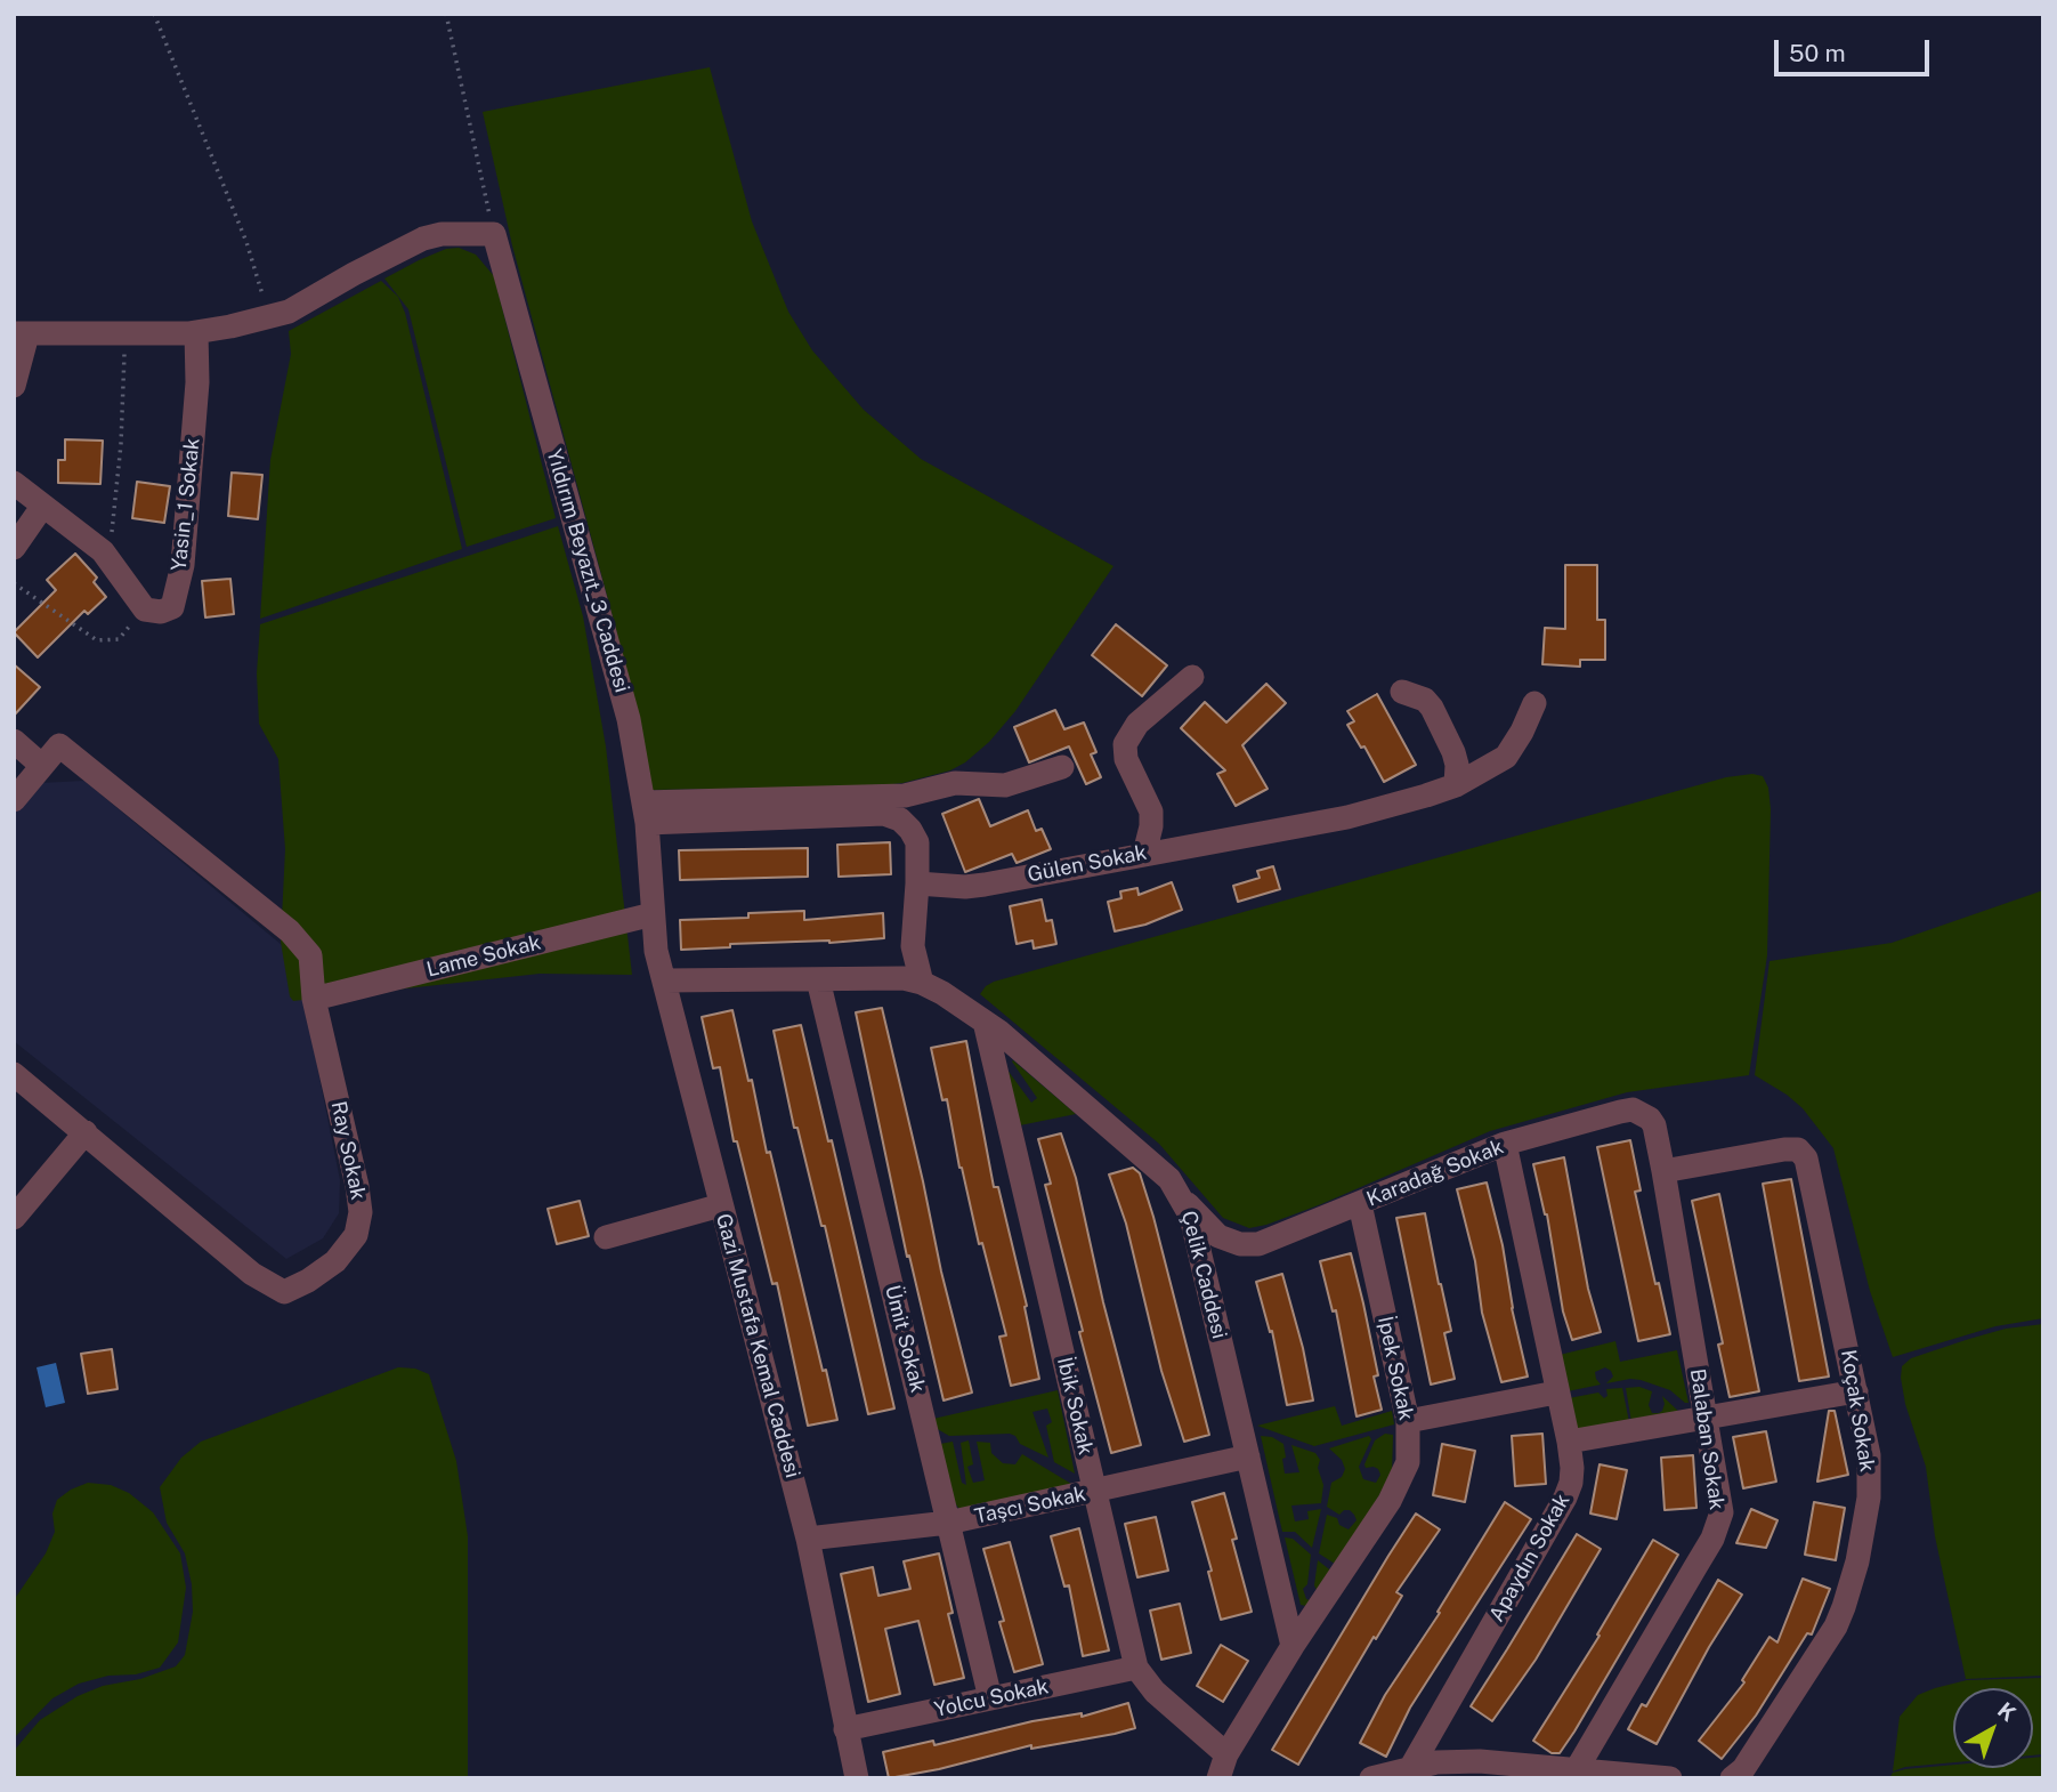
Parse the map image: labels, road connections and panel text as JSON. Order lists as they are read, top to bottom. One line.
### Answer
{"streets":{"street":["Yasin_1 Sokak","Yıldırım Beyazıt_3 Caddesi","Gülen Sokak","Lame Sokak","Ray Sokak","Karadağ Sokak","Çelik Caddesi","Ümit Sokak","Gazi Mustafa Kemal Caddesi","İpek Sokak","İbik Sokak","Koçak Sokak","Balaban Sokak","Taşcı Sokak","Apaydın Sokak","Yolcu Sokak"]},"crossings":[["Yıldırım Beyazıt_3 Caddesi","Lame Sokak"],["Yıldırım Beyazıt_3 Caddesi","Gazi Mustafa Kemal Caddesi"],["Lame Sokak","Ray Sokak"],["Lame Sokak","Gazi Mustafa Kemal Caddesi"],["Karadağ Sokak","Çelik Caddesi"],["Karadağ Sokak","İpek Sokak"],["Karadağ Sokak","Koçak Sokak"],["Karadağ Sokak","Balaban Sokak"],["Karadağ Sokak","Apaydın Sokak"],["Çelik Caddesi","Ümit Sokak"],["Çelik Caddesi","Gazi Mustafa Kemal Caddesi"],["Çelik Caddesi","İpek Sokak"],["Çelik Caddesi","İbik Sokak"],["Çelik Caddesi","Taşcı Sokak"],["Ümit Sokak","Taşcı Sokak"],["Ümit Sokak","Yolcu Sokak"],["Gazi Mustafa Kemal Caddesi","Taşcı Sokak"],["Gazi Mustafa Kemal Caddesi","Yolcu Sokak"],["İbik Sokak","Taşcı Sokak"],["İbik Sokak","Yolcu Sokak"],["Koçak Sokak","Balaban Sokak"]],"scale_bar":"50 m","north":"top right"}
